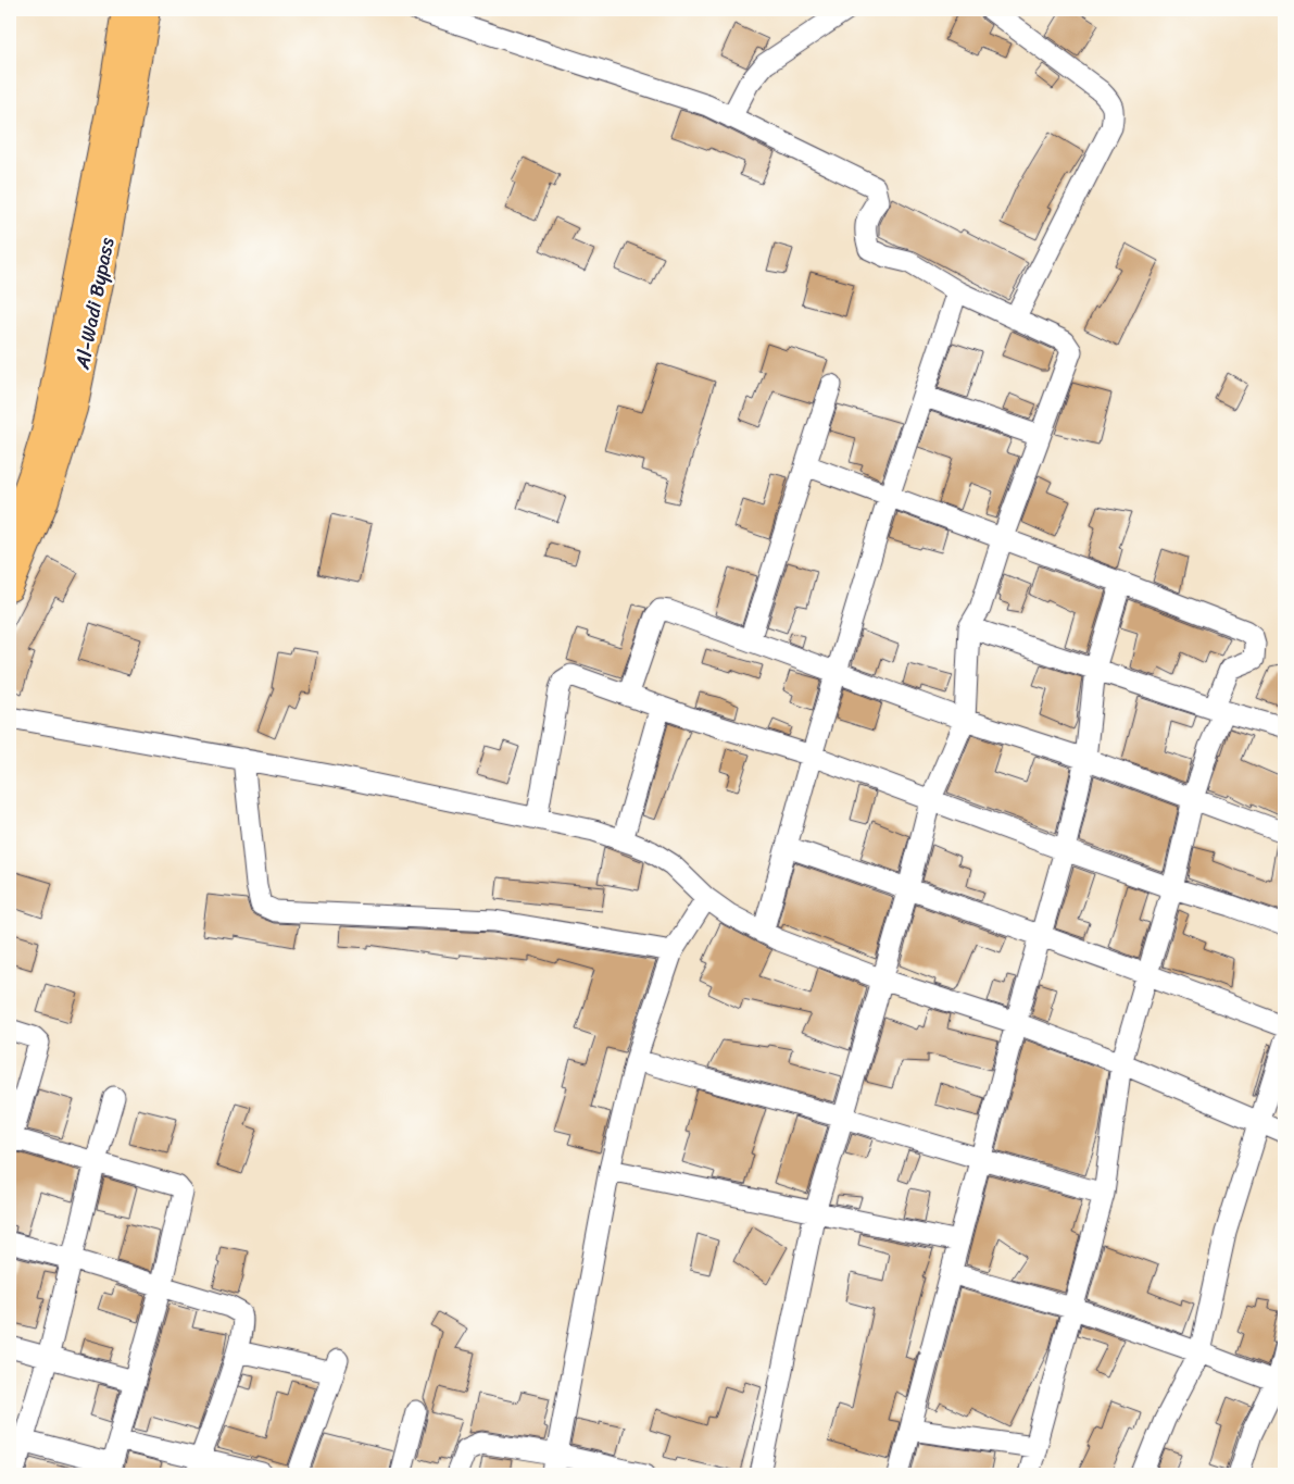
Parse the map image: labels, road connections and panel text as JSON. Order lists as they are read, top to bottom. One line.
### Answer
{"streets":{"main road":["Al-Wadi Bypass"]}}
